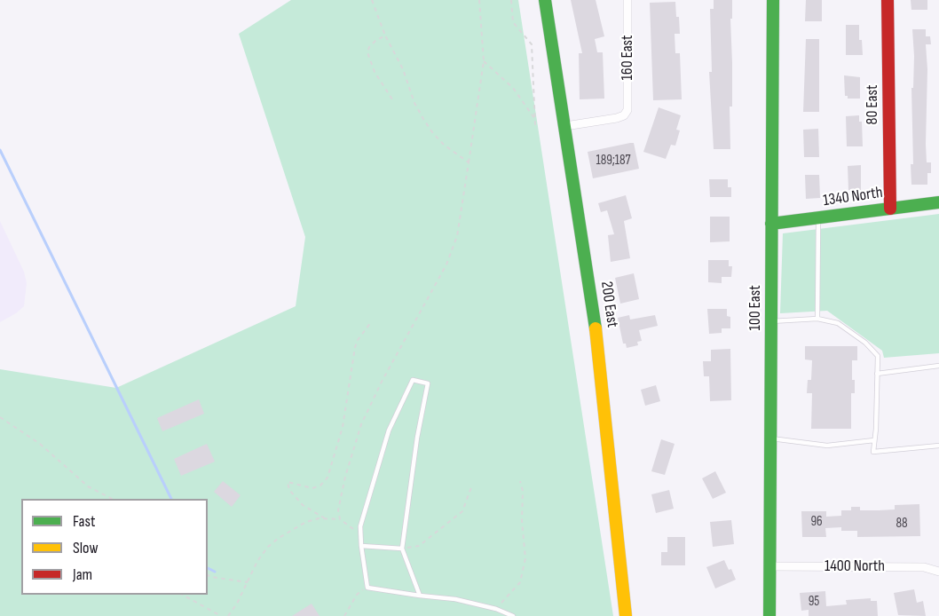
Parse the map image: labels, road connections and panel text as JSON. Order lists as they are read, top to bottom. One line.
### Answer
{"streets":{"street":["160 East","80 East","1340 North","200 East","100 East","1400 North"]},"crossings":[["160 East","200 East"],["80 East","1340 North"],["1340 North","100 East"],["100 East","1400 North"]],"house_numbers":["189;187","96","88","95"],"legend":["Fast","Slow","Jam"]}
